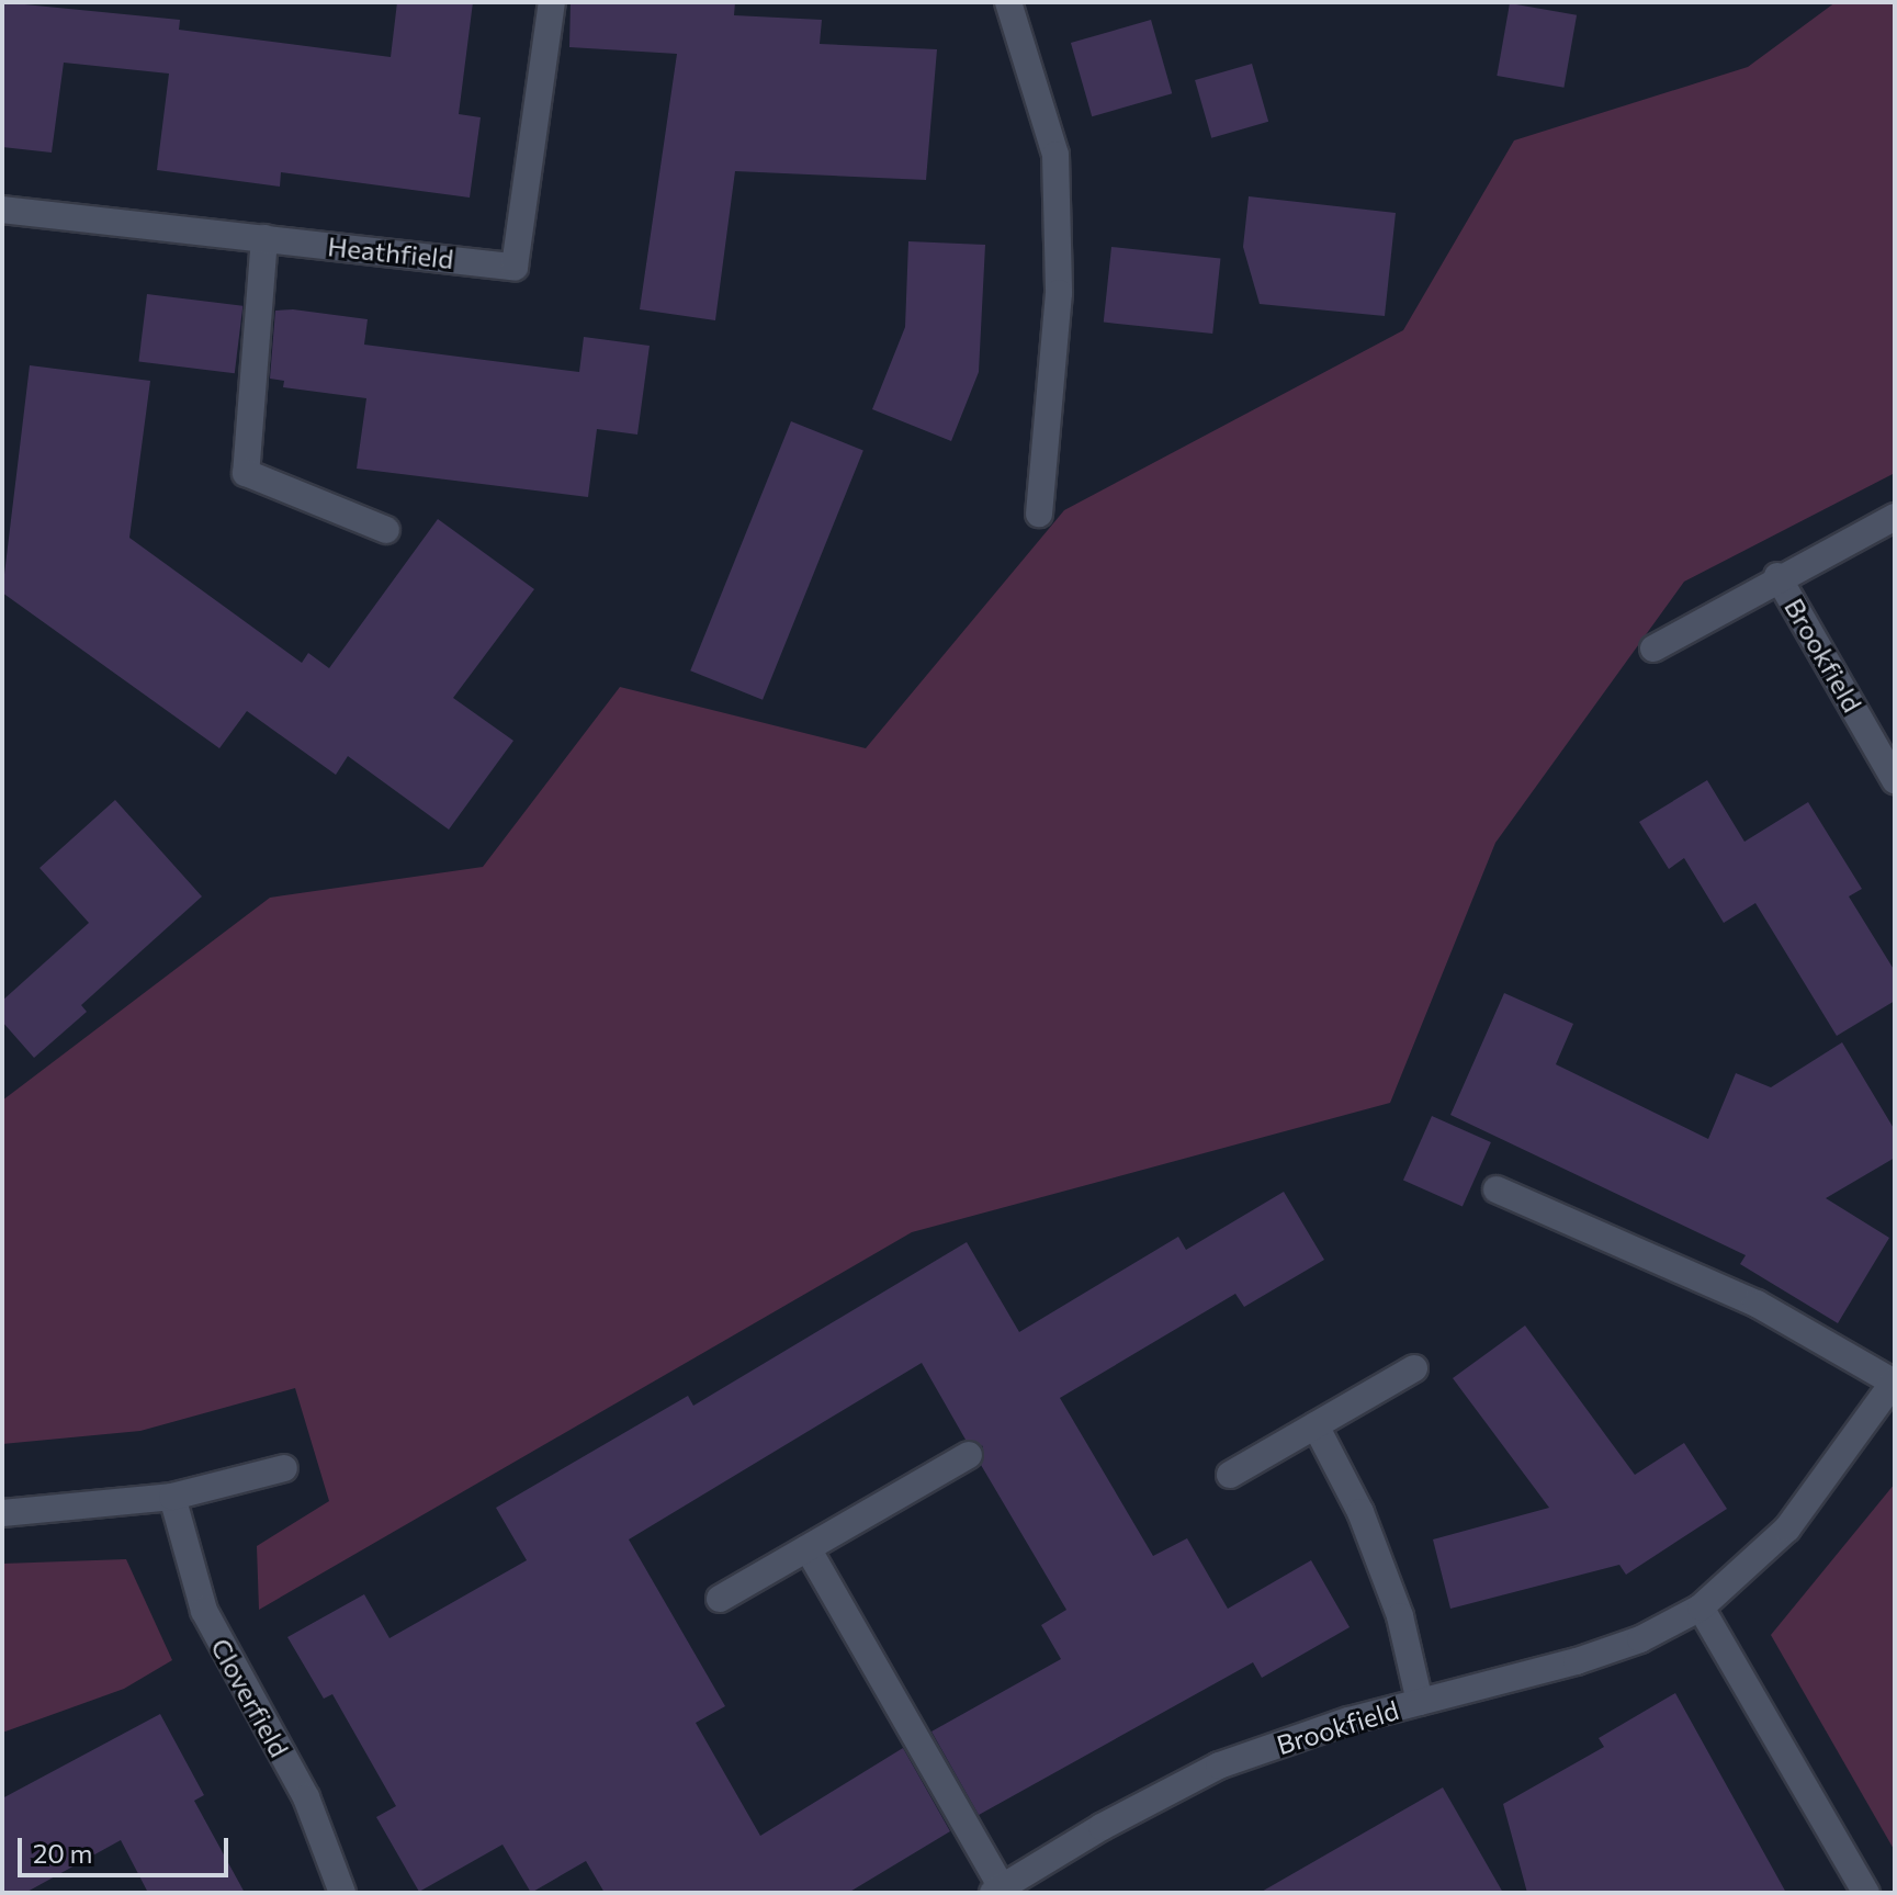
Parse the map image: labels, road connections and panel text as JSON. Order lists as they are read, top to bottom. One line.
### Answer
{"streets":{"street":["Heathfield","Brookfield","Cloverfield"]},"scale_bar":"20 m"}
